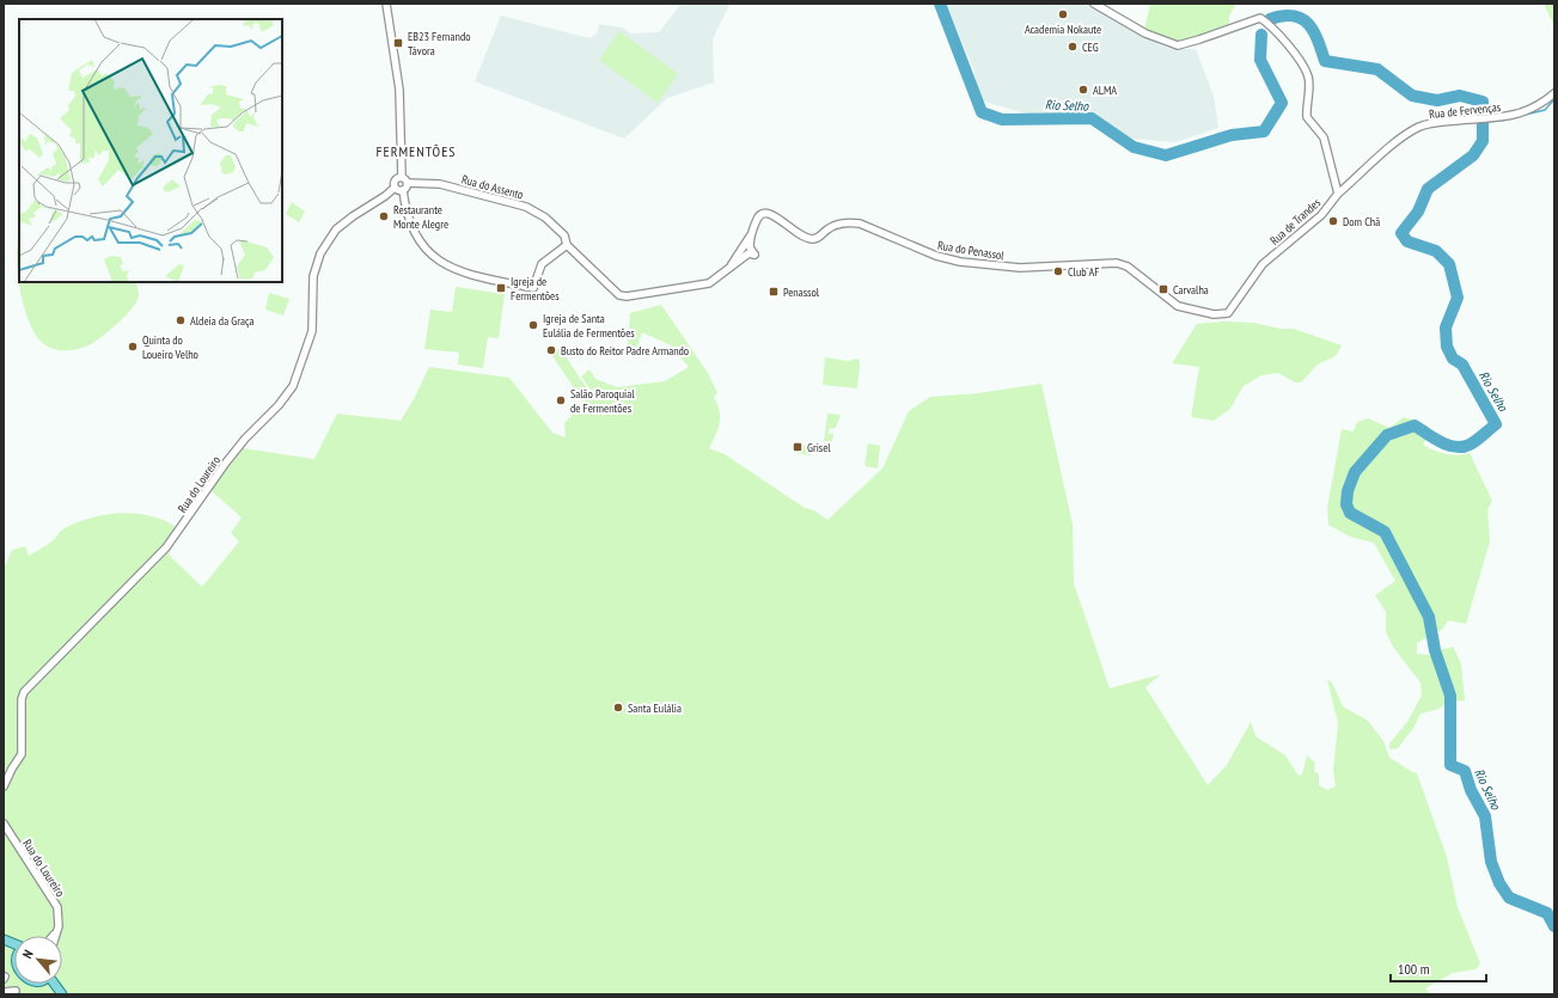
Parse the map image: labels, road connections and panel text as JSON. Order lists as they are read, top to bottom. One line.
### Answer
{"streets":{"street":["Rua de Fervenças","Rua do Assento","Rua de Trandes","Rua do Penassol","Rua do Loureiro"]},"crossings":[["Rua de Fervenças","Rua de Trandes"],["Rua do Assento","Rua do Penassol"],["Rua de Trandes","Rua do Penassol"]],"districts":["FERMENTÕES"],"water":["Rio Selho"],"places":{"other":["Academia Nokaute","CEG","ALMA","Restaurante Monte Alegre","Dom Chã","Club AF","Aldeia da Graça","Igreja de Santa Eulália de Fermentões","Quinta do Loueiro Velho","Busto do Reitor Padre Armando","Salão Paroquial de Fermentões","Santa Eulália"],"transit":["EB23 Fernando Távora","Igreja de Fermentões","Carvalha","Penassol","Grisel"]},"scale_bar":"100 m","north":"top left"}
